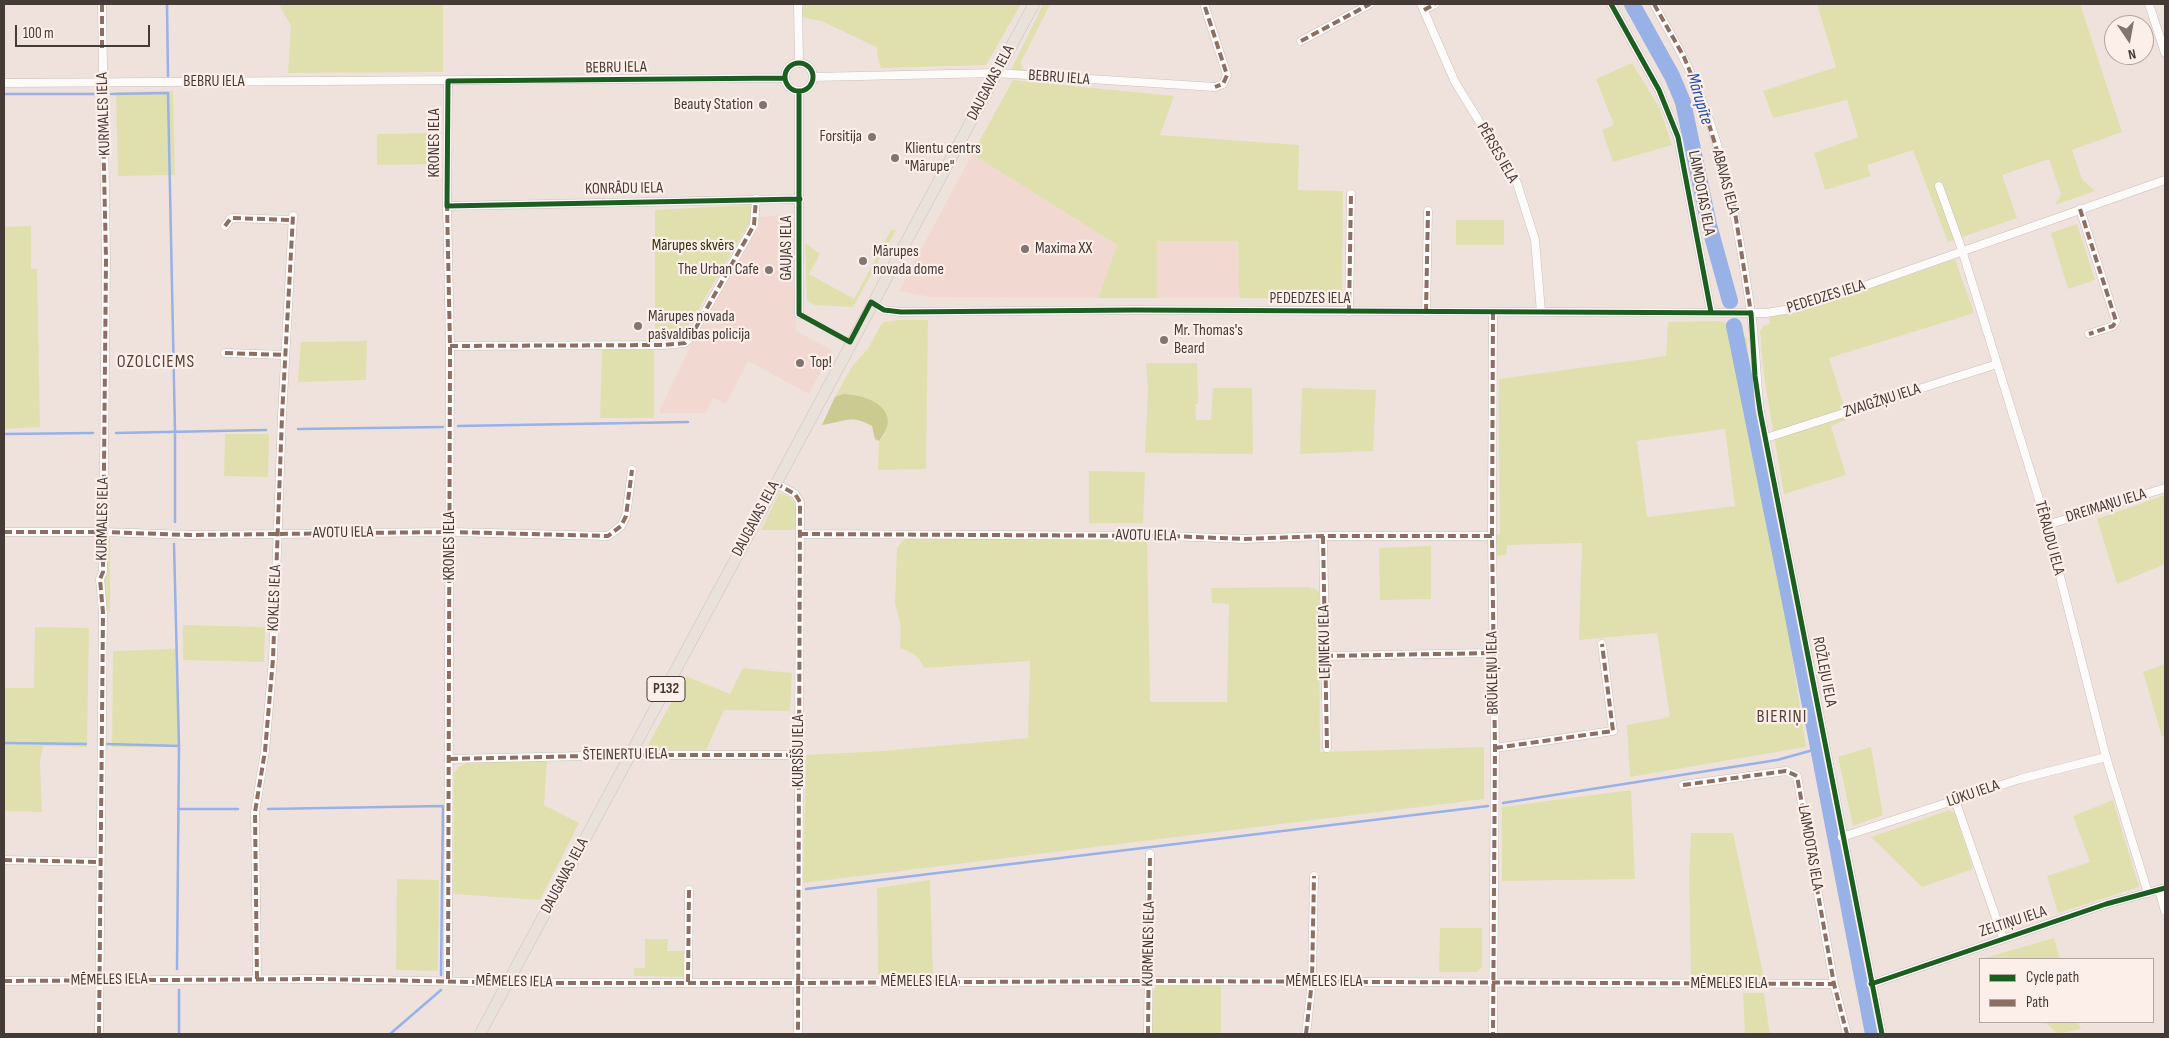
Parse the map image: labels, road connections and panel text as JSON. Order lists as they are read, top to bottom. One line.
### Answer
{"streets":{"main road":["DAUGAVAS IELA","P132"],"street":["BEBRU IELA","KURMALES IELA","KRONES IELA","PĒRSES IELA","ABAVAS IELA","KONRĀDU IELA","LAIMDOTAS IELA","GAUJAS IELA","PEDEDZES IELA","ZVAIGŽŅU IELA","DREIMAŅU IELA","AVOTU IELA","TĒRAUDU IELA","KOKLES IELA","LEJNIEKU IELA","ROŽLEJU IELA","BRŪKLEŅU IELA","KURSĪŠU IELA","ŠTEINERTU IELA","LŪKU IELA","ZELTIŅU IELA","KURMENES IELA","MĒMELES IELA"]},"crossings":[["BEBRU IELA","DAUGAVAS IELA"],["BEBRU IELA","KURMALES IELA"],["BEBRU IELA","KRONES IELA"],["BEBRU IELA","GAUJAS IELA"],["DAUGAVAS IELA","PEDEDZES IELA"],["DAUGAVAS IELA","KURSĪŠU IELA"],["DAUGAVAS IELA","ŠTEINERTU IELA"],["DAUGAVAS IELA","MĒMELES IELA"],["KURMALES IELA","AVOTU IELA"],["KURMALES IELA","MĒMELES IELA"],["KRONES IELA","KONRĀDU IELA"],["KRONES IELA","AVOTU IELA"],["KRONES IELA","ŠTEINERTU IELA"],["KRONES IELA","MĒMELES IELA"],["PĒRSES IELA","PEDEDZES IELA"],["ABAVAS IELA","PEDEDZES IELA"],["ABAVAS IELA","ROŽLEJU IELA"],["KONRĀDU IELA","GAUJAS IELA"],["LAIMDOTAS IELA","PEDEDZES IELA"],["LAIMDOTAS IELA","MĒMELES IELA"],["PEDEDZES IELA","TĒRAUDU IELA"],["PEDEDZES IELA","ROŽLEJU IELA"],["PEDEDZES IELA","BRŪKLEŅU IELA"],["ZVAIGŽŅU IELA","TĒRAUDU IELA"],["ZVAIGŽŅU IELA","ROŽLEJU IELA"],["DREIMAŅU IELA","TĒRAUDU IELA"],["AVOTU IELA","KOKLES IELA"],["AVOTU IELA","LEJNIEKU IELA"],["AVOTU IELA","BRŪKLEŅU IELA"],["AVOTU IELA","KURSĪŠU IELA"],["TĒRAUDU IELA","LŪKU IELA"],["TĒRAUDU IELA","ZELTIŅU IELA"],["KOKLES IELA","MĒMELES IELA"],["ROŽLEJU IELA","LŪKU IELA"],["ROŽLEJU IELA","ZELTIŅU IELA"],["BRŪKLEŅU IELA","MĒMELES IELA"],["KURSĪŠU IELA","ŠTEINERTU IELA"],["KURSĪŠU IELA","MĒMELES IELA"],["KURMENES IELA","MĒMELES IELA"]],"districts":["OZOLCIEMS","BIERIŅI"],"water":["Mārupīte"],"parks":["Mārupes skvērs"],"places":["Beauty Station","Forsitija","Klientu centrs \"Mārupe\"","Maxima XX","Mārupes novada dome","The Urban Cafe","Mārupes novada pašvaldības policija","Mr. Thomas's Beard","Top!"],"legend":["Cycle path","Path"],"scale_bar":"100 m","north":"bottom"}
